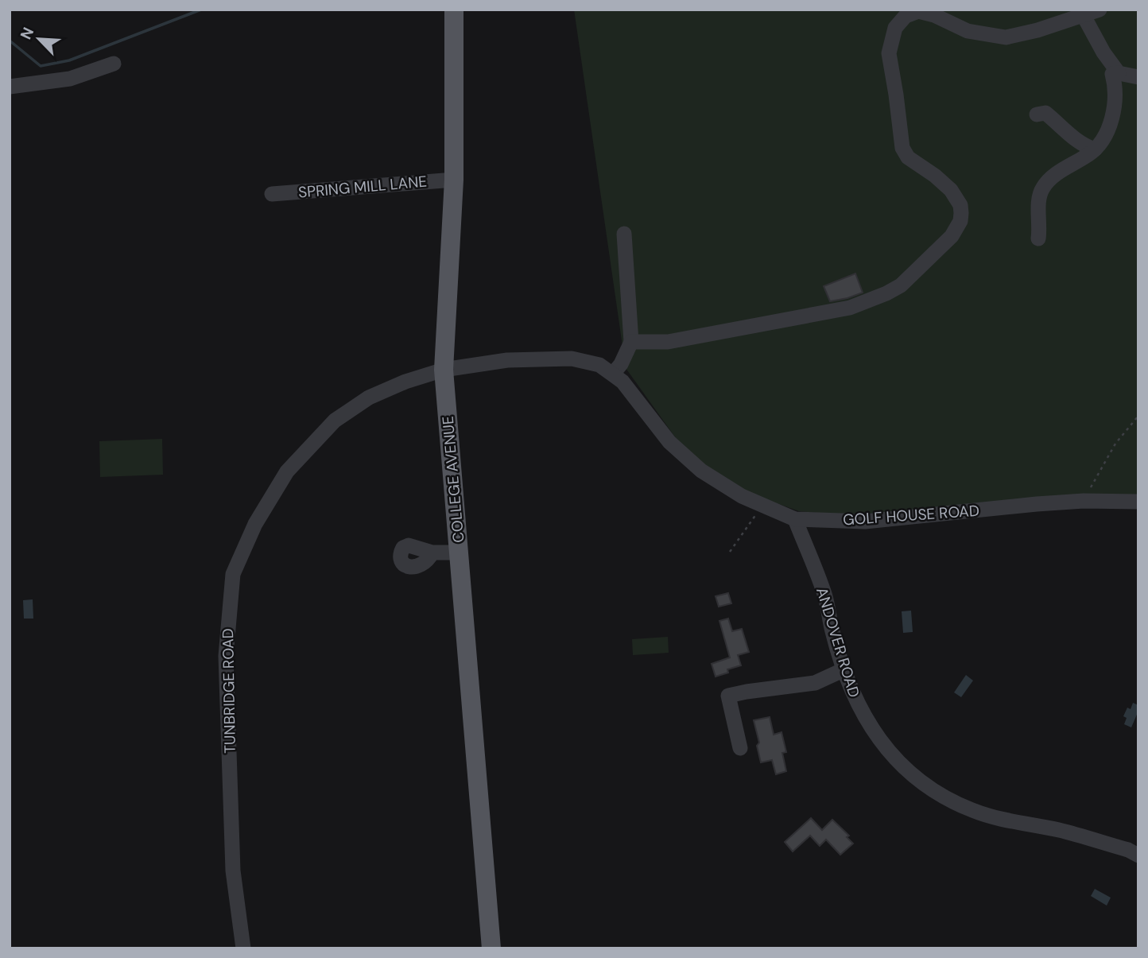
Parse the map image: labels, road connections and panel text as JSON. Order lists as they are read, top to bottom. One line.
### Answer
{"streets":{"main road":["COLLEGE AVENUE"],"street":["SPRING MILL LANE","GOLF HOUSE ROAD","ANDOVER ROAD","TUNBRIDGE ROAD"]},"crossings":[["SPRING MILL LANE","COLLEGE AVENUE"],["COLLEGE AVENUE","GOLF HOUSE ROAD"],["COLLEGE AVENUE","TUNBRIDGE ROAD"],["GOLF HOUSE ROAD","ANDOVER ROAD"],["GOLF HOUSE ROAD","TUNBRIDGE ROAD"]],"north":"top left"}
